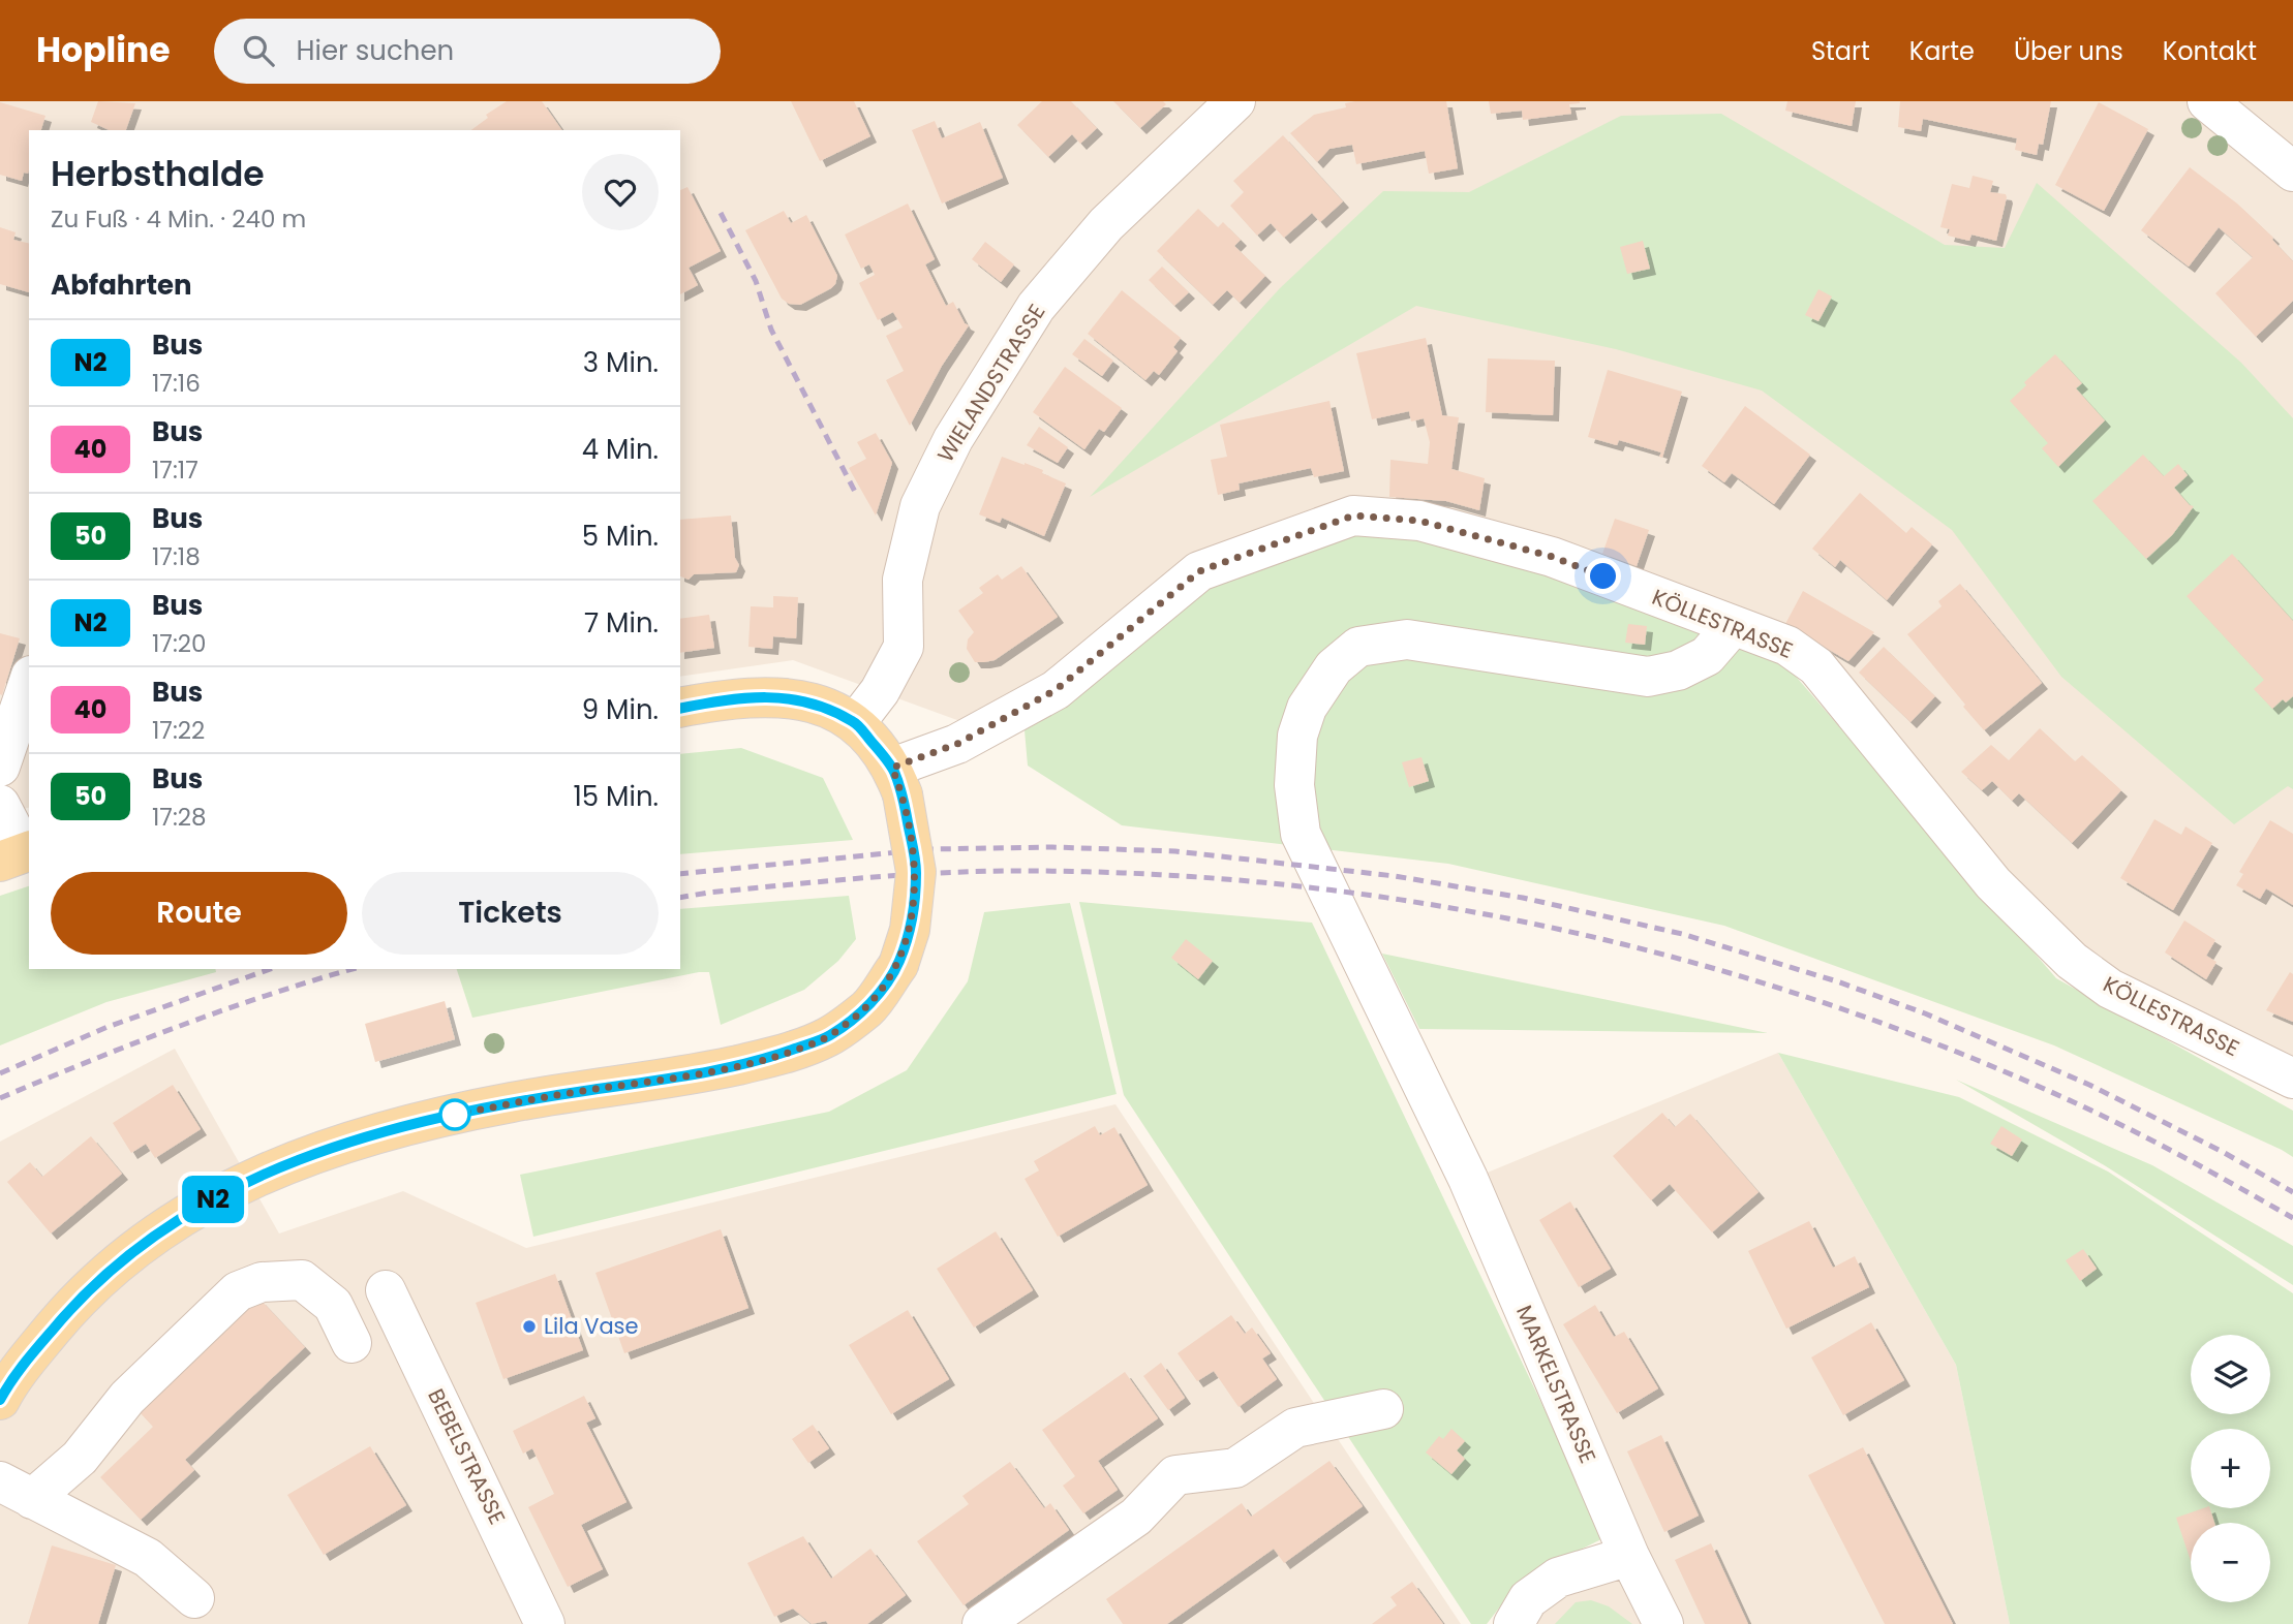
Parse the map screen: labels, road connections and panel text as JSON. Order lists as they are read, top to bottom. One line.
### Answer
{"streets":{"street":["WIELANDSTRASSE","KÖLLESTRASSE","MARKELSTRASSE","BEBELSTRASSE"]},"crossings":[["KÖLLESTRASSE","MARKELSTRASSE"]],"places":["Lila Vase"],"lines":["bus line N2"],"page":{"header":"Hopline","search":"Hier suchen","nav":["Start","Karte","Über uns","Kontakt"],"on_map":"N2","heading":[["Herbsthalde","Zu Fuß · 4 Min. · 240 m"],"Abfahrten"],"list":[{"mark":"N2","name":"Bus","note":"17:16","value":"3 Min."},{"mark":"40","name":"Bus","note":"17:17","value":"4 Min."},{"mark":"50","name":"Bus","note":"17:18","value":"5 Min."},{"mark":"N2","name":"Bus","note":"17:20","value":"7 Min."},{"mark":"40","name":"Bus","note":"17:22","value":"9 Min."},{"mark":"50","name":"Bus","note":"17:28","value":"15 Min."}],"buttons":["Route","Tickets"],"map_buttons":["+","−"]}}
